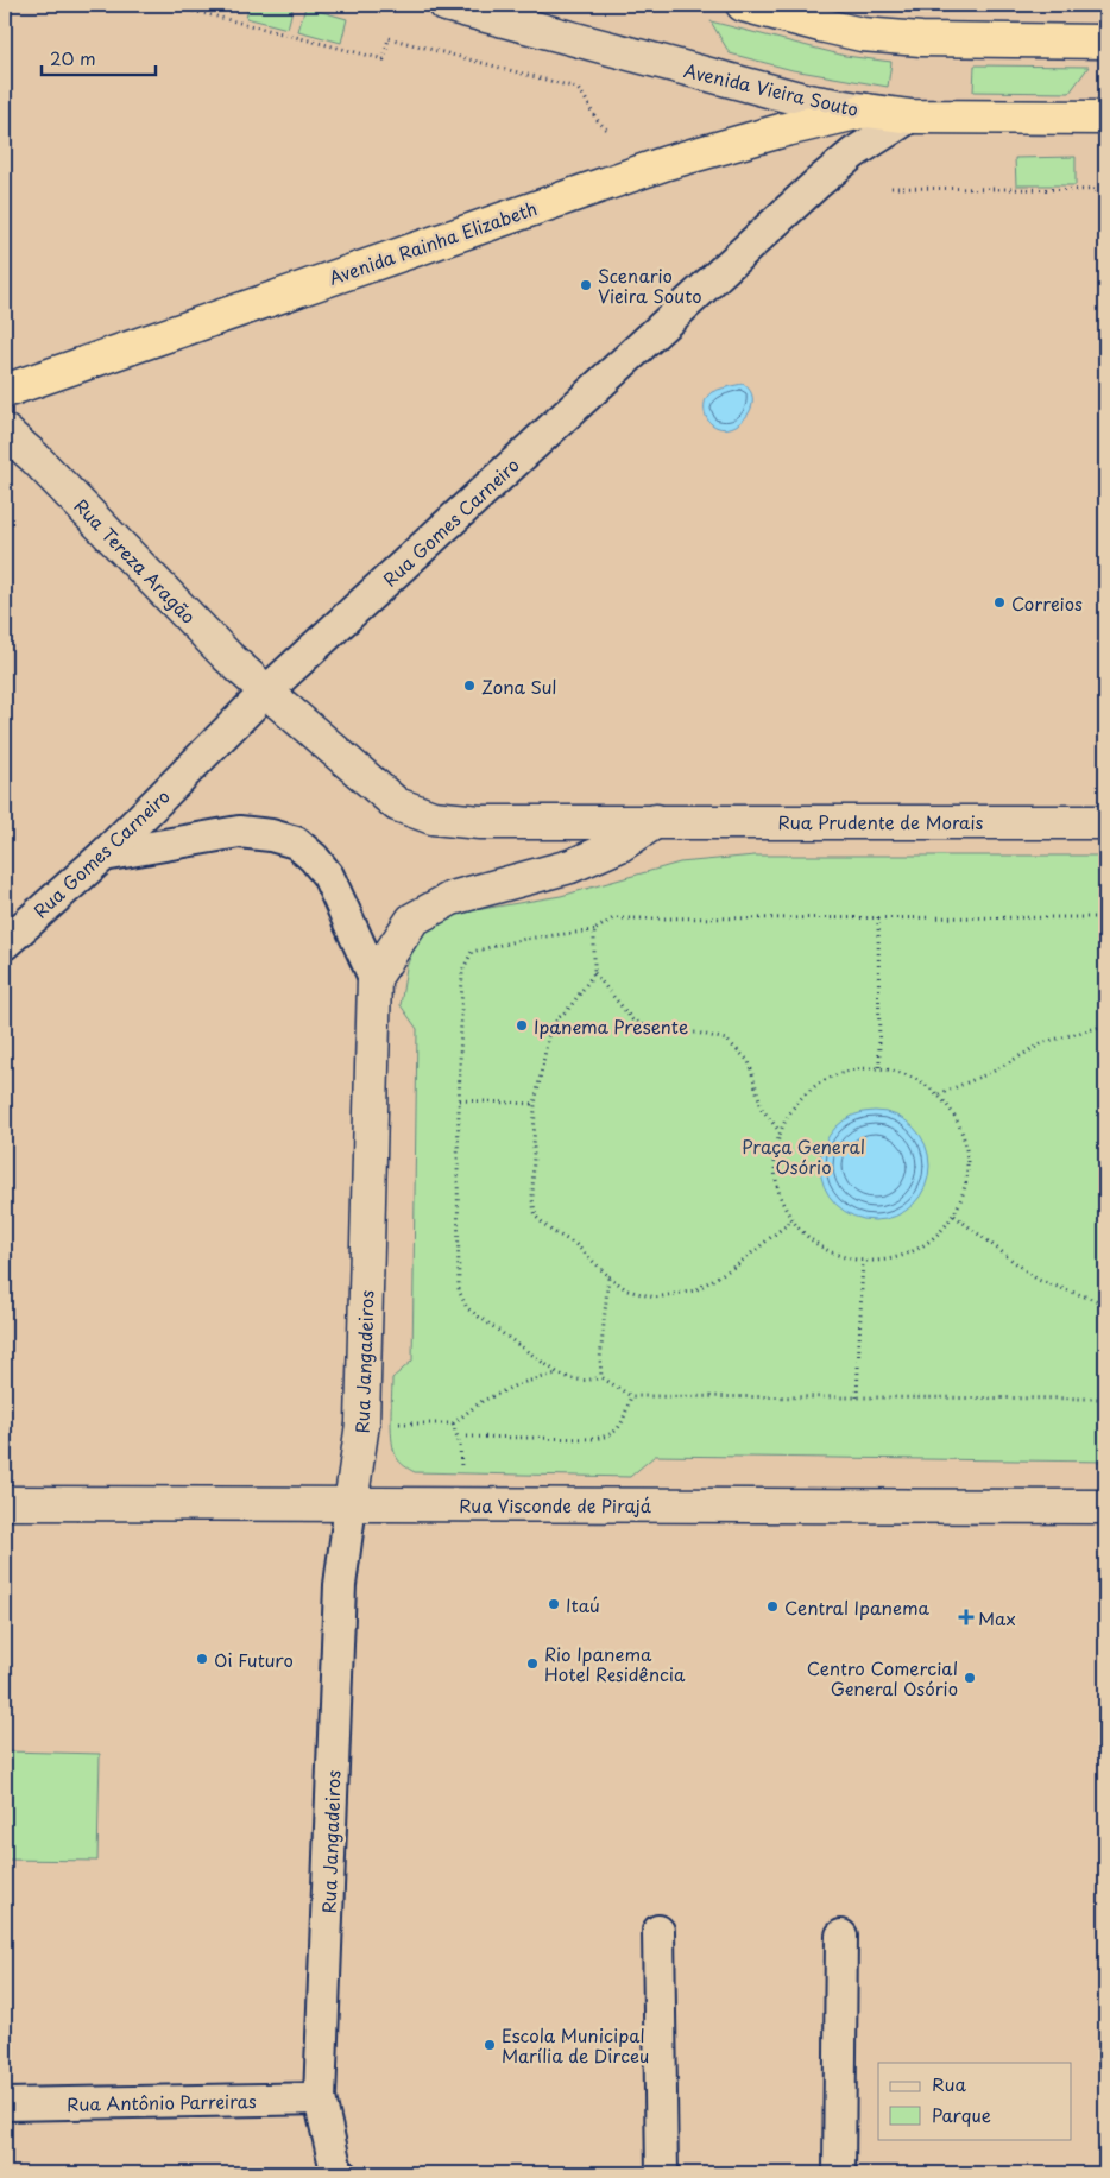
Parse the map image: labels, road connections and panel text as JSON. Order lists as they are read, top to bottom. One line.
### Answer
{"streets":{"highway":["Avenida Vieira Souto","Avenida Rainha Elizabeth"],"main road":["Rua Tereza Aragão","Rua Prudente de Morais","Rua Jangadeiros","Rua Visconde de Pirajá"],"street":["Rua Gomes Carneiro","Rua Antônio Parreiras"]},"crossings":[["Avenida Vieira Souto","Avenida Rainha Elizabeth"],["Avenida Vieira Souto","Rua Gomes Carneiro"],["Rua Gomes Carneiro","Rua Tereza Aragão"],["Rua Gomes Carneiro","Rua Prudente de Morais"],["Rua Gomes Carneiro","Rua Jangadeiros"],["Rua Tereza Aragão","Rua Prudente de Morais"],["Rua Jangadeiros","Rua Visconde de Pirajá"],["Rua Jangadeiros","Rua Antônio Parreiras"]],"parks":["Praça General Osório"],"places":{"other":["Scenario Vieira Souto","Correios","Zona Sul","Ipanema Presente","Itaú","Central Ipanema","Oi Futuro","Rio Ipanema Hotel Residência","Centro Comercial General Osório","Escola Municipal Marília de Dirceu"],"health":["Max"]},"legend":["Rua","Parque"],"scale_bar":"20 m"}
